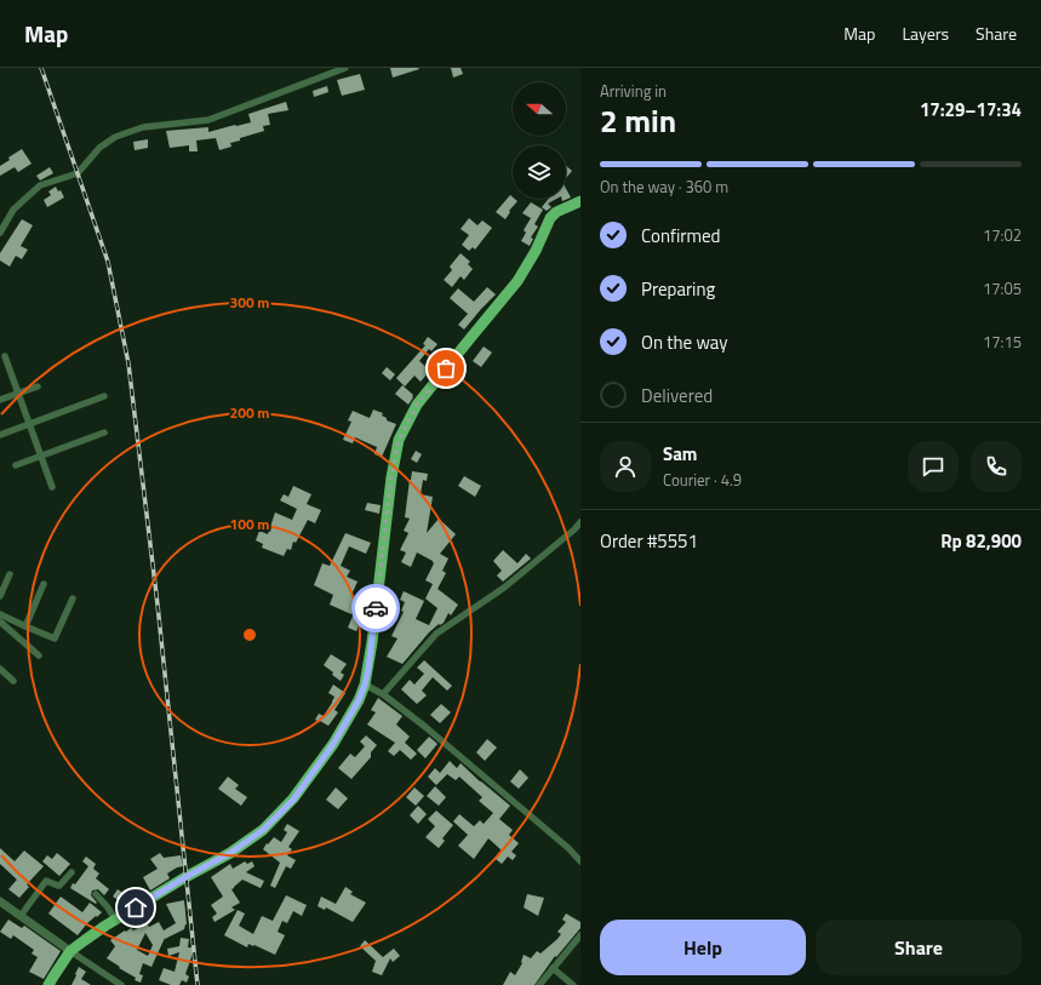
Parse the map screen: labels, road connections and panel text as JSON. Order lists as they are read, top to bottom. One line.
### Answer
{"north":"left","page":{"header":"Map","nav":["Map","Layers","Share"],"heading":["2 min","Arriving in","17:29–17:34"],"panel":["Sam","Courier · 4.9","Order #5551","Rp 82,900"],"bar":"On the way · 360 m","list":[["Confirmed","17:02"],["Preparing","17:05"],["On the way","17:15"],"Delivered"],"buttons":["Help","Share"]},"rings":["300 m","200 m","100 m"]}
